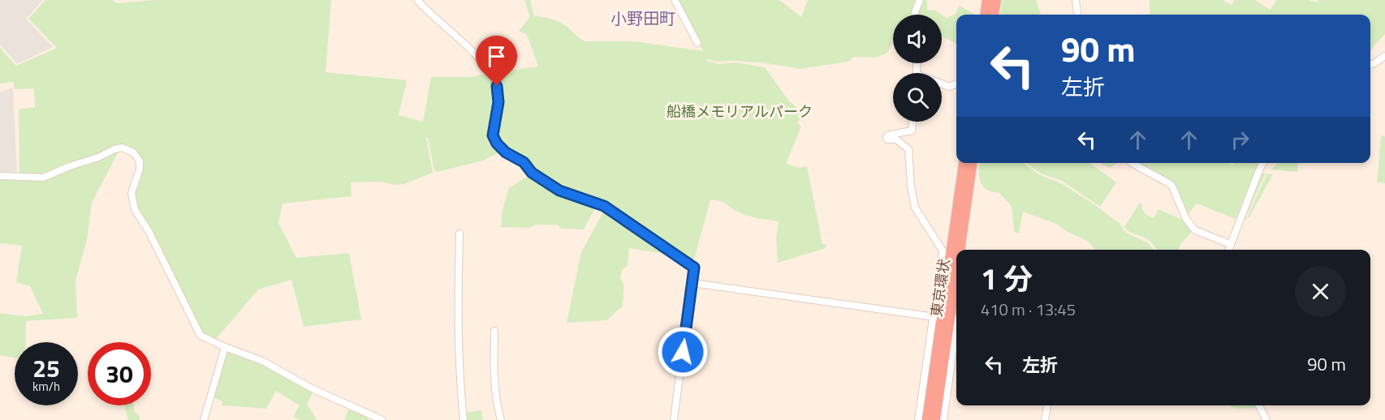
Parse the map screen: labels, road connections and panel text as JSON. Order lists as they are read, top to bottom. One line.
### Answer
{"streets":{"highway":["東京環状"]},"districts":["小野田町"],"parks":["船橋メモリアルパーク"],"page":{"turn":["90 m","左折"],"heading":["1 分","410 m · 13:45"],"list":[{"name":"左折","value":"90 m"}],"speed":"25 km/h","limit":"30"}}
